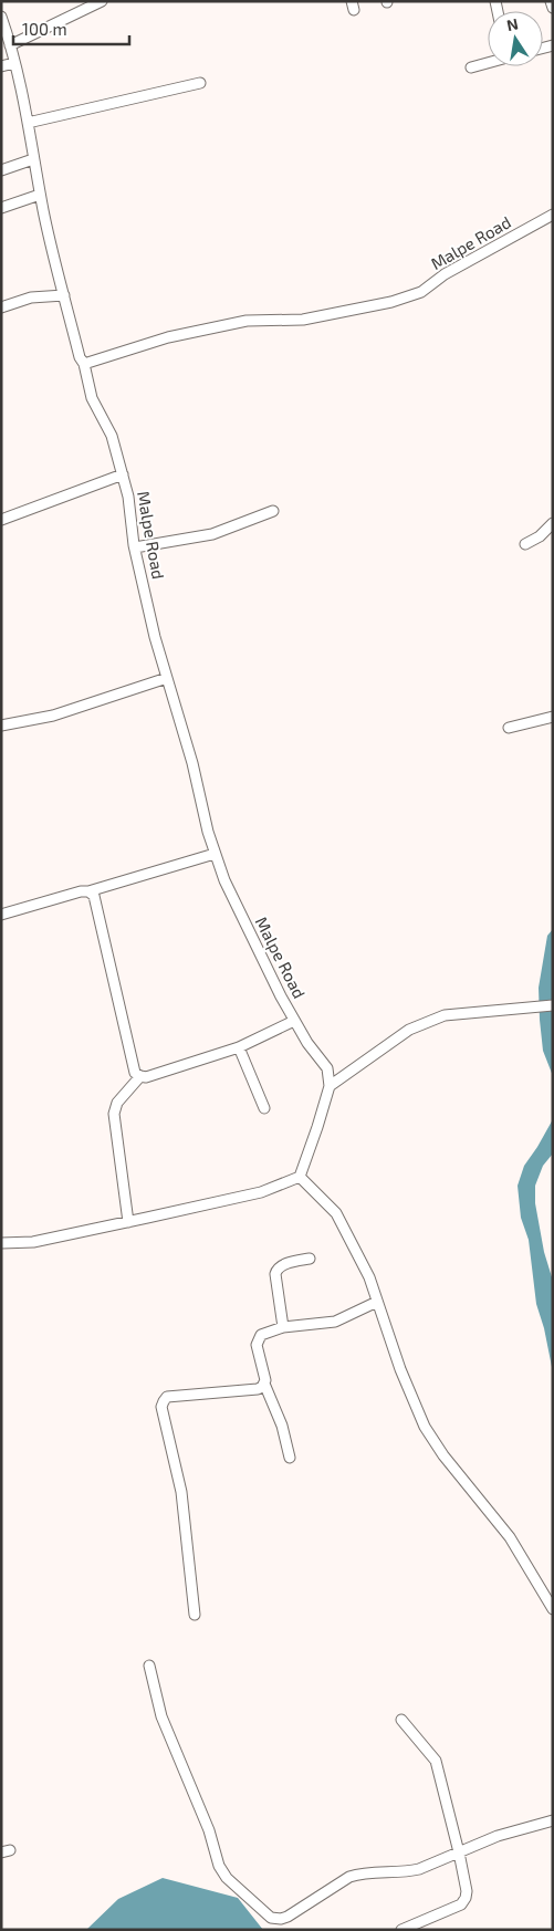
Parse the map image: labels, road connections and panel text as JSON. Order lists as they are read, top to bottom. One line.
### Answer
{"streets":{"street":["Malpe Road"]},"scale_bar":"100 m","north":"top"}
